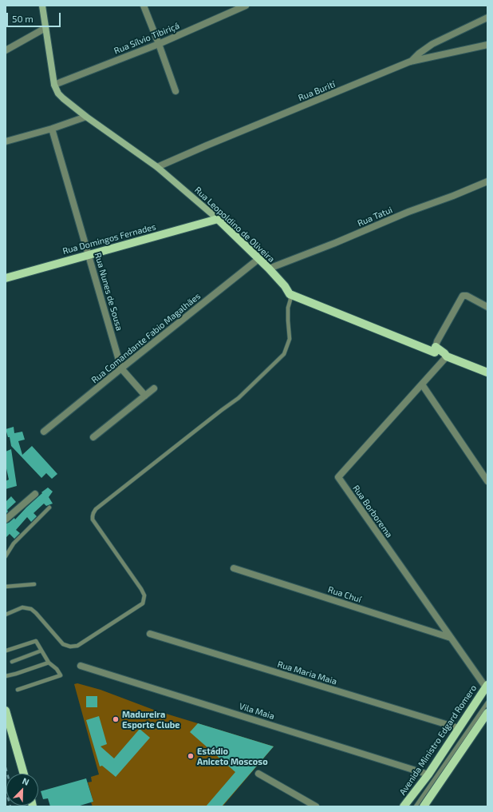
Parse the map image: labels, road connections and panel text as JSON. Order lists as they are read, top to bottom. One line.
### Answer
{"streets":{"main road":["Rua Leopoldino de Oliveira","Rua Domingos Fernades","Avenida Ministro Edgard Romero"],"street":["Rua Sílvio Tibiriçá","Rua Burití","Rua Tatui","Rua Nunes de Sousa","Rua Comandante Fabio Magalhães","Rua Borborema","Rua Chuí","Rua Maria Maia","Vila Maia"]},"crossings":[["Rua Sílvio Tibiriçá","Rua Leopoldino de Oliveira"],["Rua Burití","Rua Leopoldino de Oliveira"],["Rua Tatui","Rua Leopoldino de Oliveira"],["Rua Leopoldino de Oliveira","Rua Domingos Fernades"],["Rua Leopoldino de Oliveira","Rua Comandante Fabio Magalhães"],["Rua Domingos Fernades","Rua Nunes de Sousa"],["Rua Nunes de Sousa","Rua Comandante Fabio Magalhães"],["Rua Borborema","Rua Chuí"],["Rua Borborema","Avenida Ministro Edgard Romero"],["Rua Maria Maia","Avenida Ministro Edgard Romero"],["Vila Maia","Avenida Ministro Edgard Romero"]],"places":["Madureira Esporte Clube","Estádio Aniceto Moscoso"],"scale_bar":"50 m","north":"top right"}
